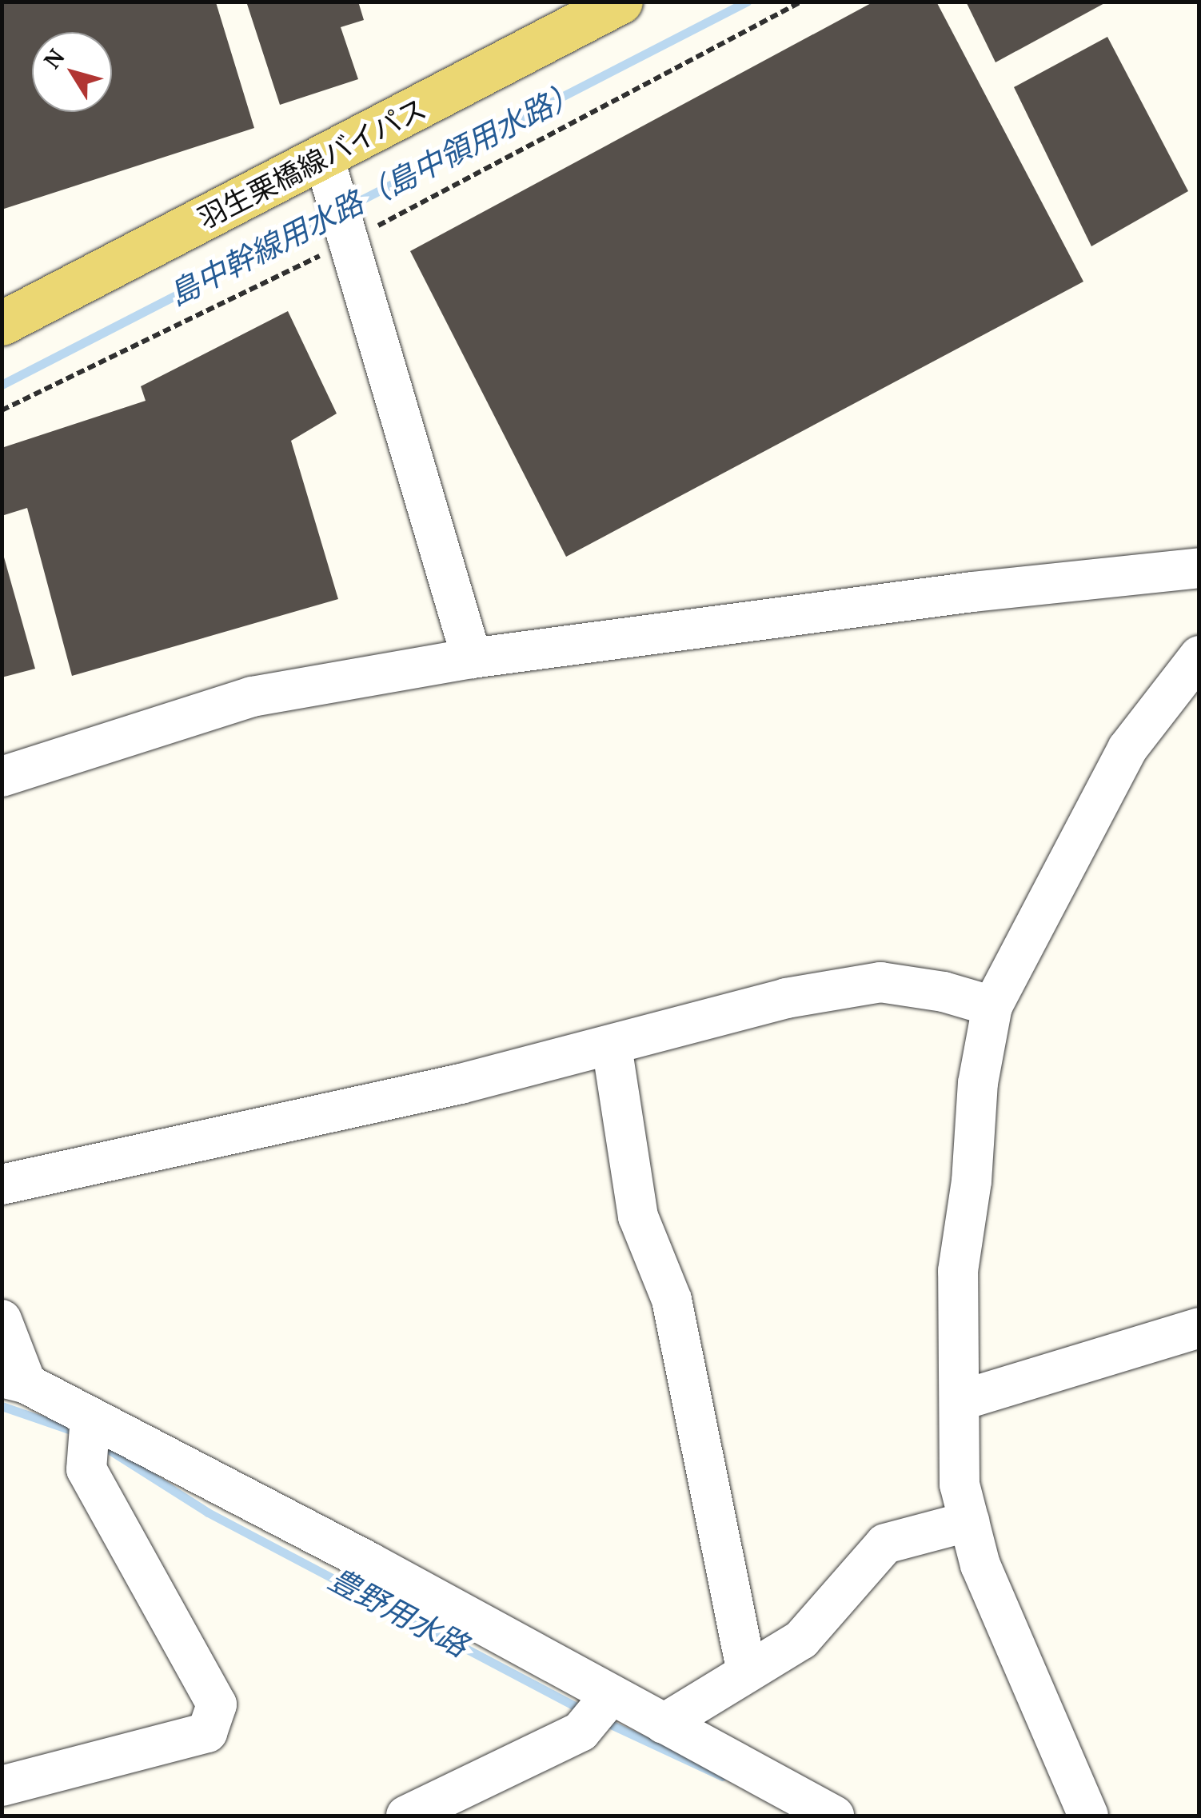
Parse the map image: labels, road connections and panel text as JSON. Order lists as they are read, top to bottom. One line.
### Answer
{"streets":{"main road":["羽生栗橋線バイパス"]},"water":["島中幹線用水路（島中領用水路）","豊野用水路"],"north":"top left"}
